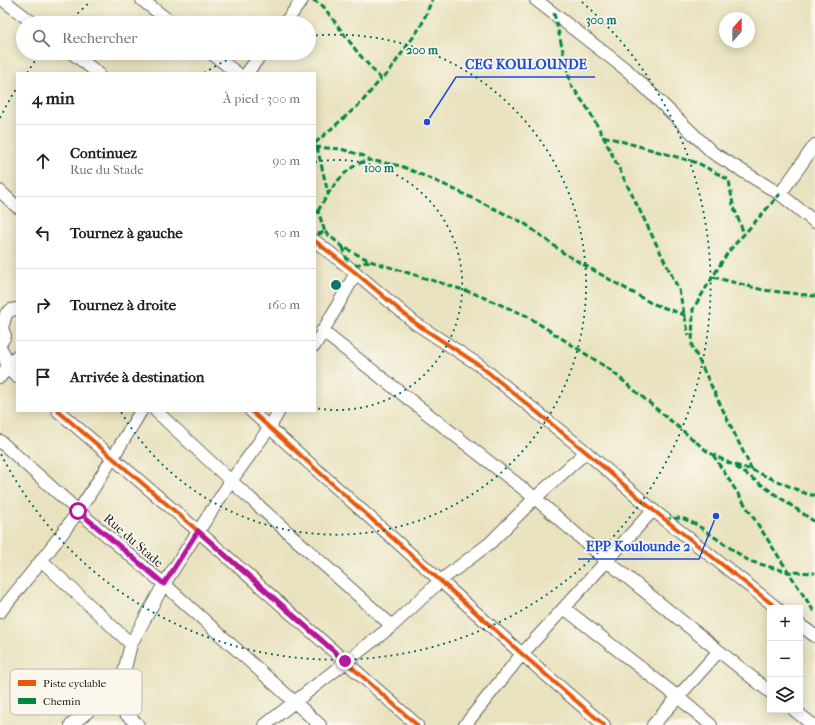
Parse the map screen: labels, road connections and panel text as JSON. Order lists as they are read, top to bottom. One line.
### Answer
{"streets":{"street":["Rue du Stade"]},"places":["CEG KOULOUNDE","EPP Koulounde 2"],"legend":["Piste cyclable","Chemin"],"north":"top","page":{"search":"Rechercher","heading":["4 min","À pied · 300 m"],"list":[["Continuez","Rue du Stade","90 m"],["Tournez à gauche","50 m"],["Tournez à droite","160 m"],"Arrivée à destination"],"map_buttons":["+","−"]},"rings":["300 m","200 m","100 m"]}
